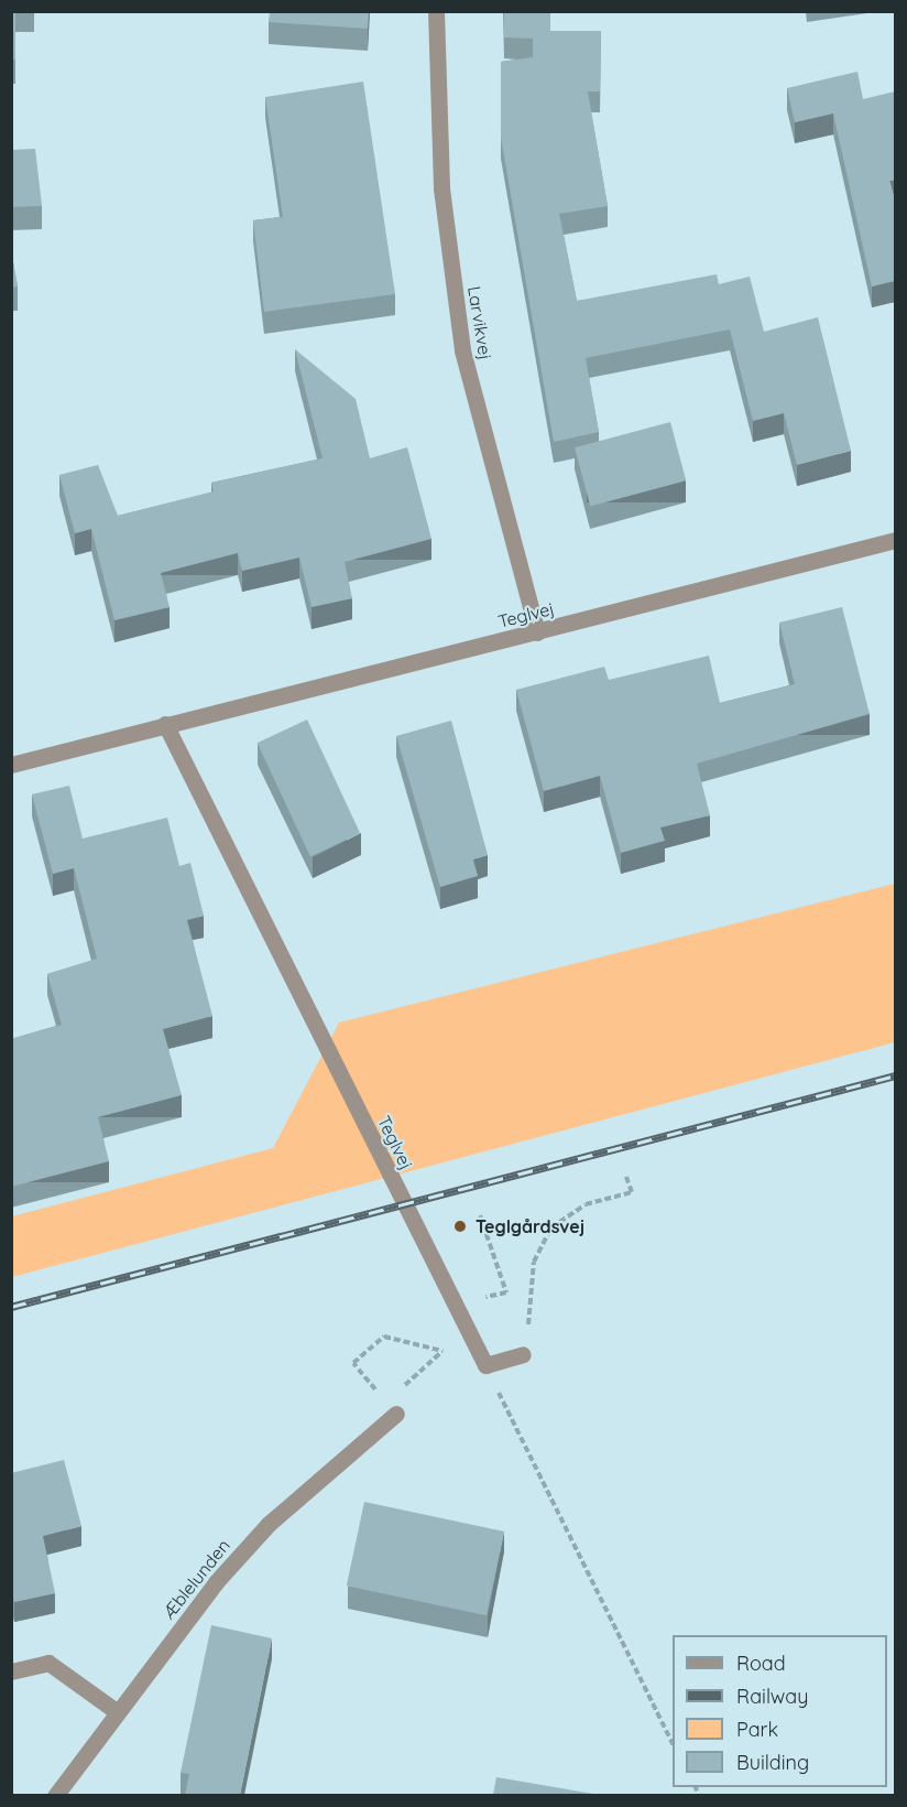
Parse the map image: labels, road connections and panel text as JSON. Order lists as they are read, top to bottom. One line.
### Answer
{"streets":{"street":["Larvikvej","Teglvej","Æblelunden"]},"crossings":[["Larvikvej","Teglvej"]],"places":["Teglgårdsvej"],"legend":["Road","Railway","Park","Building"]}
